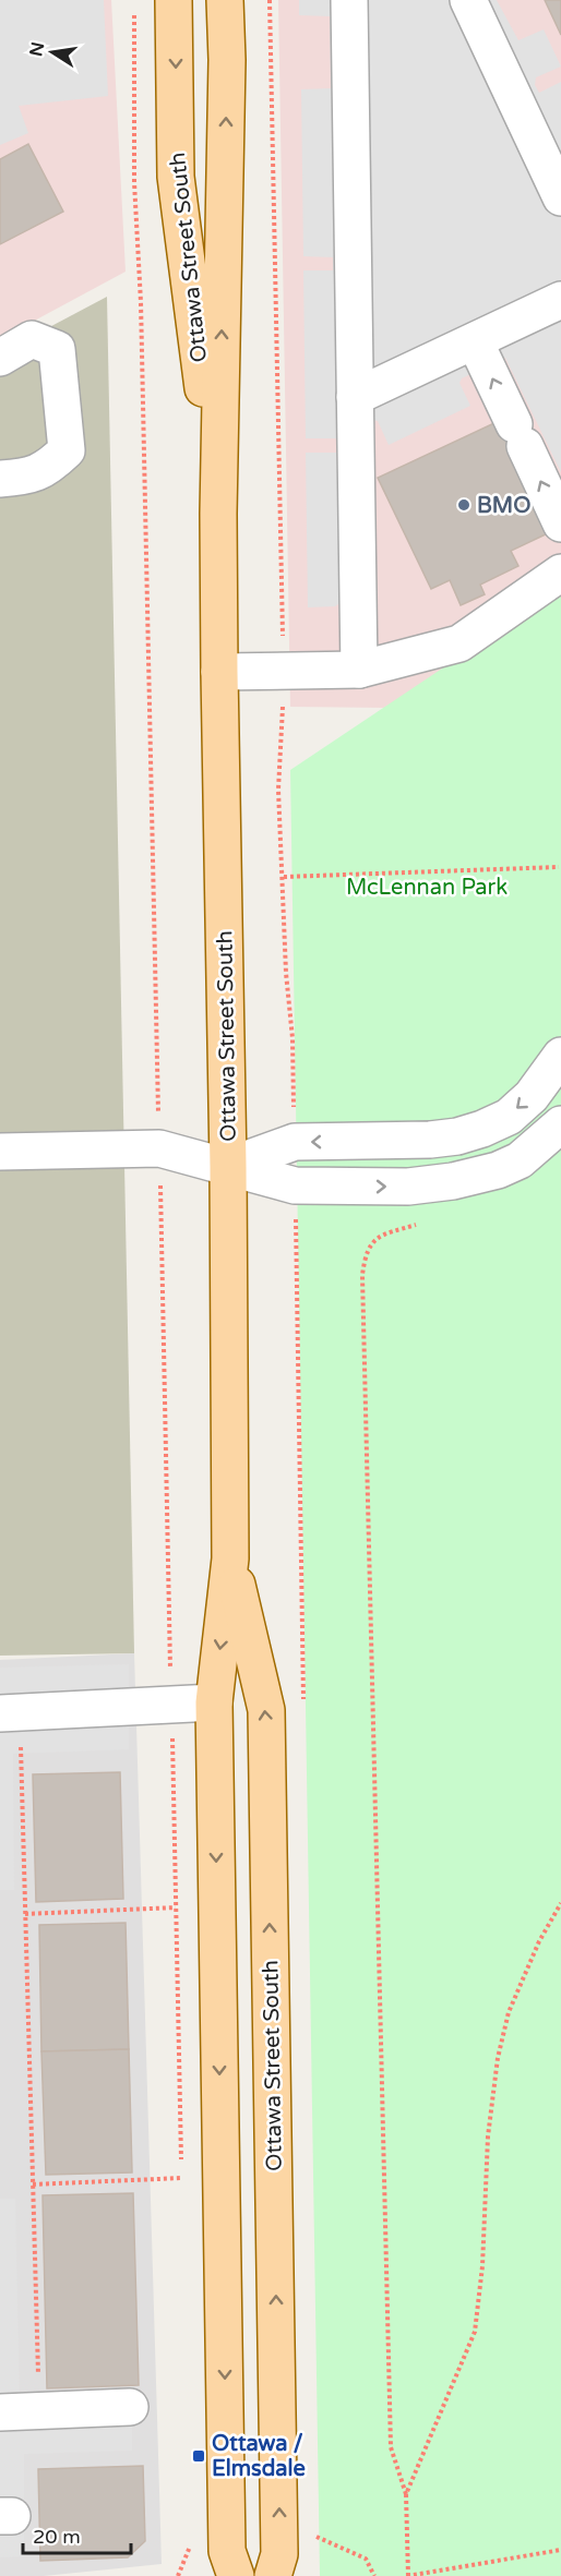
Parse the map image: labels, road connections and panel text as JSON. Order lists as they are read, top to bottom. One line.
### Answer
{"streets":{"main road":["Ottawa Street South"]},"parks":["McLennan Park"],"places":{"other":["BMO"],"transit":["Ottawa / Elmsdale"]},"scale_bar":"20 m","north":"left"}
